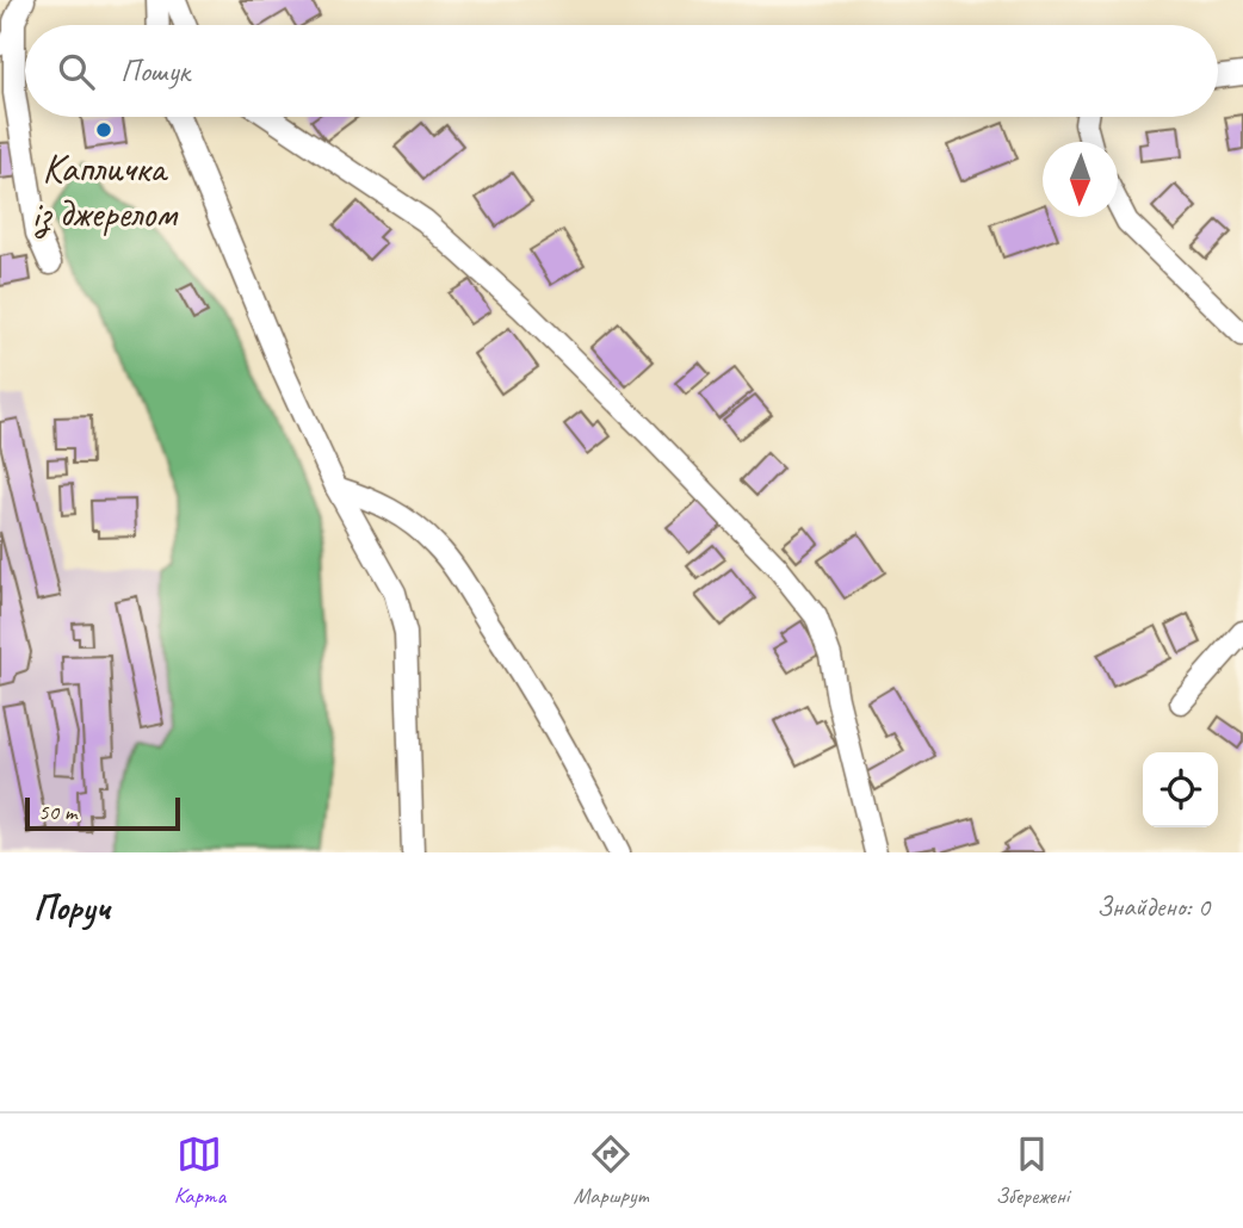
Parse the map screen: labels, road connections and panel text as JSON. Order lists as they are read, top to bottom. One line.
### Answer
{"places":["Капличка із джерелом"],"scale_bar":"50 m","north":"bottom","page":{"search":"Пошук","scale":"50 m","heading":["Поруч","Знайдено: 0"],"nav":["Карта","Маршрут","Збережені"]}}
